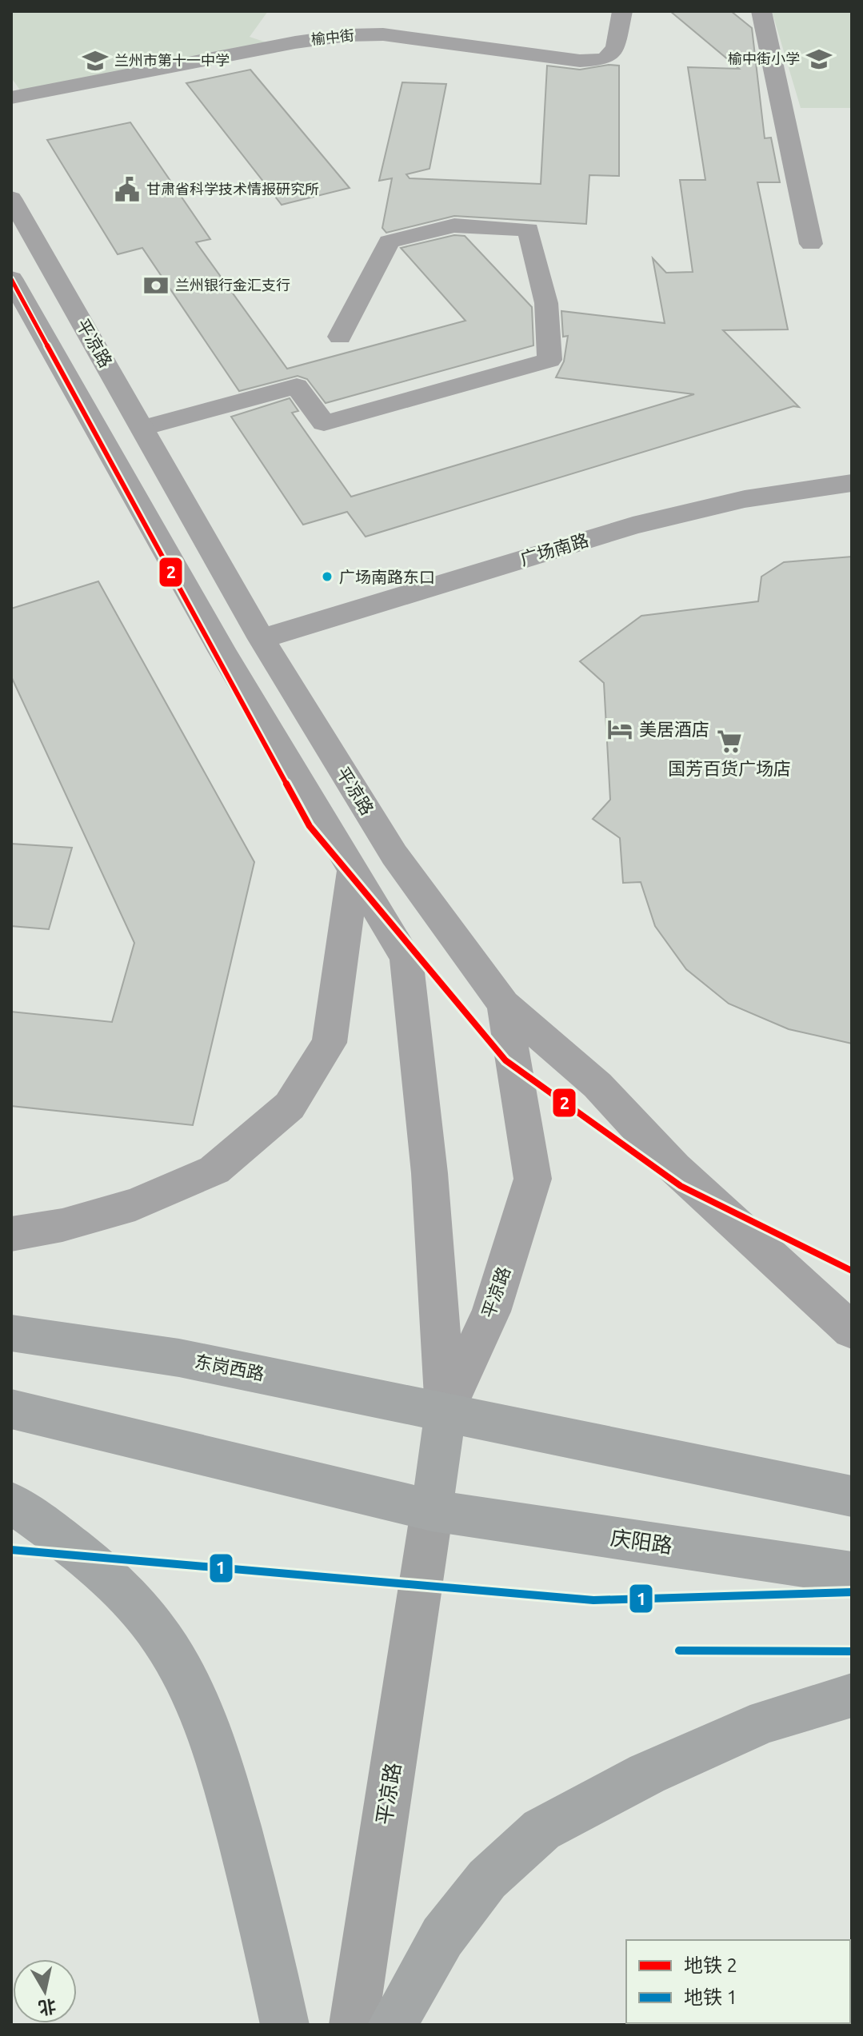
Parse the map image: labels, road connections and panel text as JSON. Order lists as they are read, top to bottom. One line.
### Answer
{"streets":{"main road":["平凉路","东岗西路","庆阳路"],"street":["榆中街","广场南路"]},"crossings":[["平凉路","广场南路"],["平凉路","东岗西路"],["平凉路","庆阳路"]],"places":{"school or university":["榆中街小学","兰州市第十一中学"],"public building":["甘肃省科学技术情报研究所"],"bank":["兰州银行金汇支行"],"other":["广场南路东口"],"hotel":["美居酒店"],"supermarket":["国芳百货广场店"]},"lines":["metro line 2","metro line 1"],"legend":["地铁 2","地铁 1"],"north":"bottom"}
